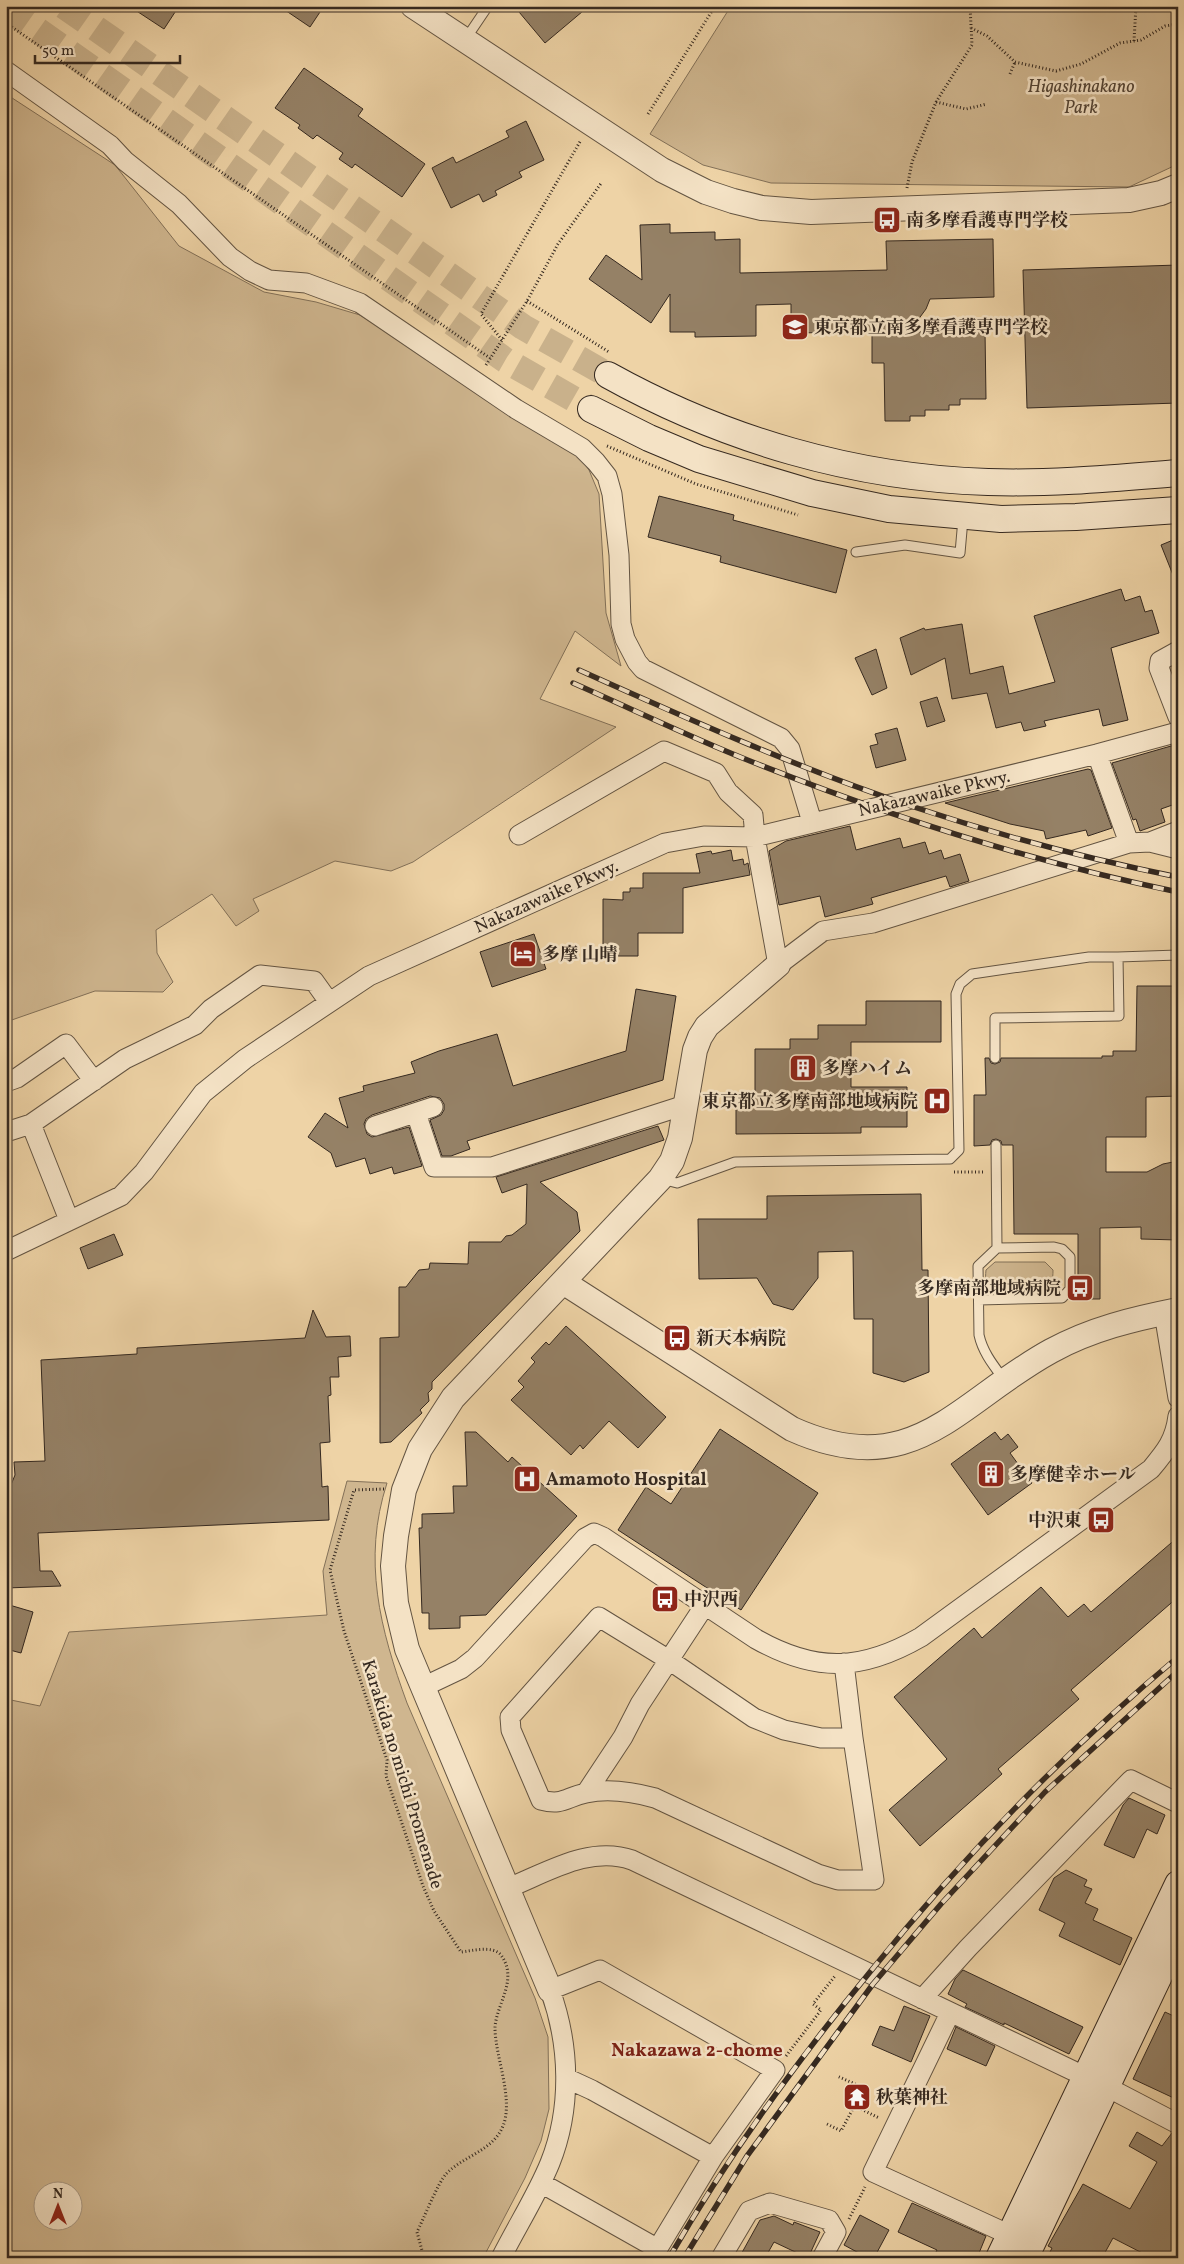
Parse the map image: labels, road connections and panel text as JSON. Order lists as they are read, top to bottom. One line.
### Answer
{"streets":{"street":["Nakazawaike Pkwy."],"path":["Karakida no michi Promenade"]},"districts":["Nakazawa 2-chome"],"parks":["Higashinakano Park"],"places":{"bus stop":["南多摩看護専門学校","多摩南部地域病院","新天本病院","中沢東","中沢西"],"school or university":["東京都立南多摩看護専門学校"],"hotel":["多摩 山晴"],"building":["多摩ハイム","多摩健幸ホール"],"hospital":["東京都立多摩南部地域病院","Amamoto Hospital"],"temple":["秋葉神社"]},"scale_bar":"50 m","north":"top"}
